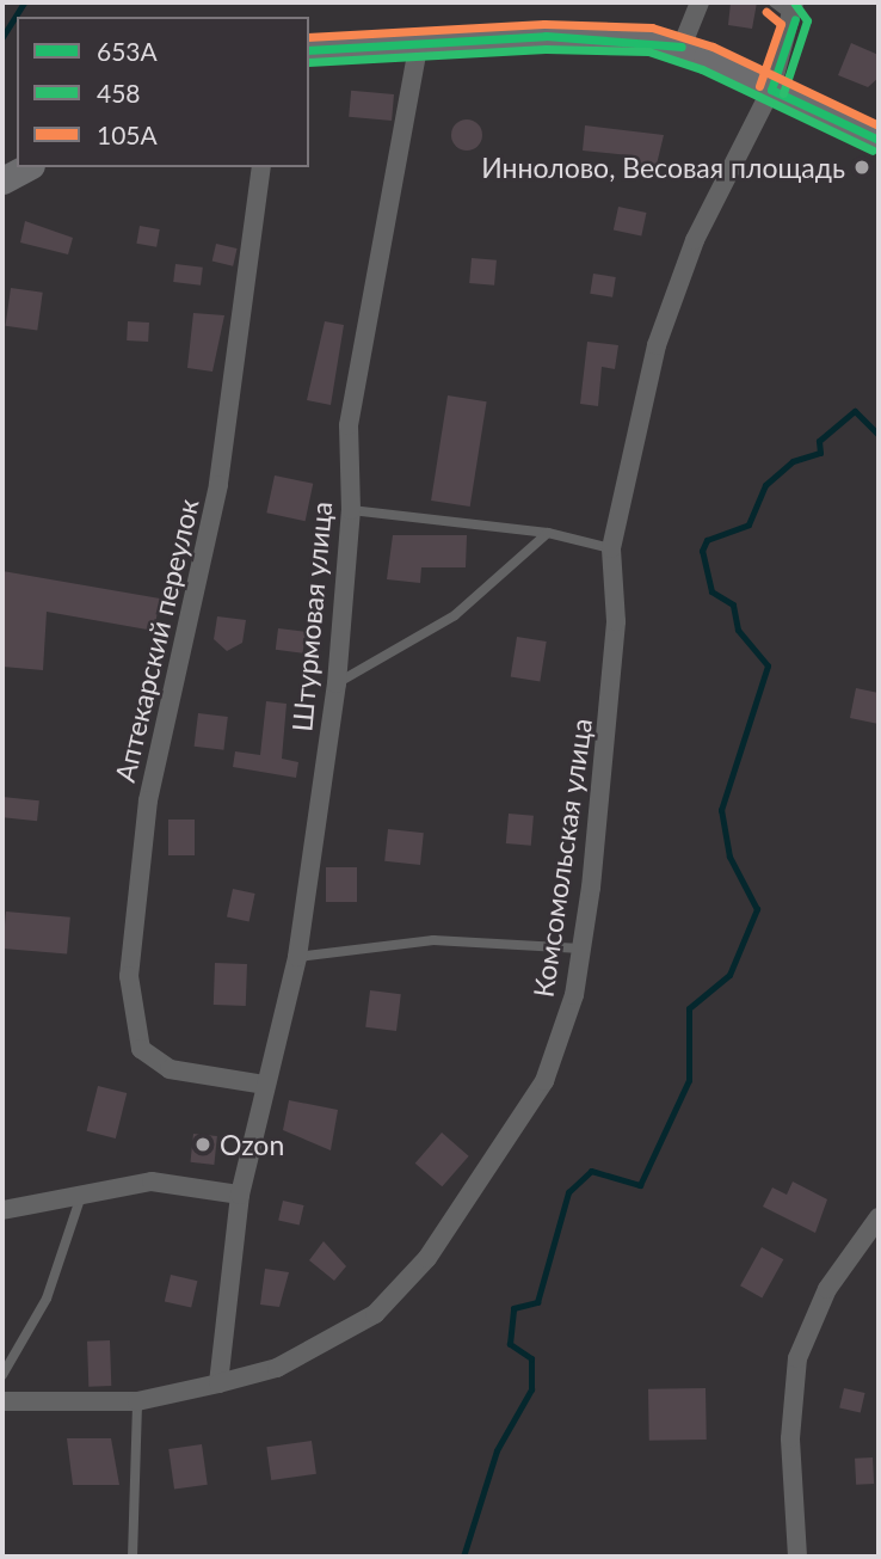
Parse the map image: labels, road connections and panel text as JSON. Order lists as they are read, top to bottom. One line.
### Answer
{"streets":{"street":["Штурмовая улица","Аптекарский переулок","Комсомольская улица"]},"crossings":[["Штурмовая улица","Аптекарский переулок"],["Штурмовая улица","Комсомольская улица"]],"places":["Иннолово, Весовая площадь","Ozon"],"lines":["transit line 458","transit line 105А","transit line 653А"],"legend":["653А","458","105А"]}
